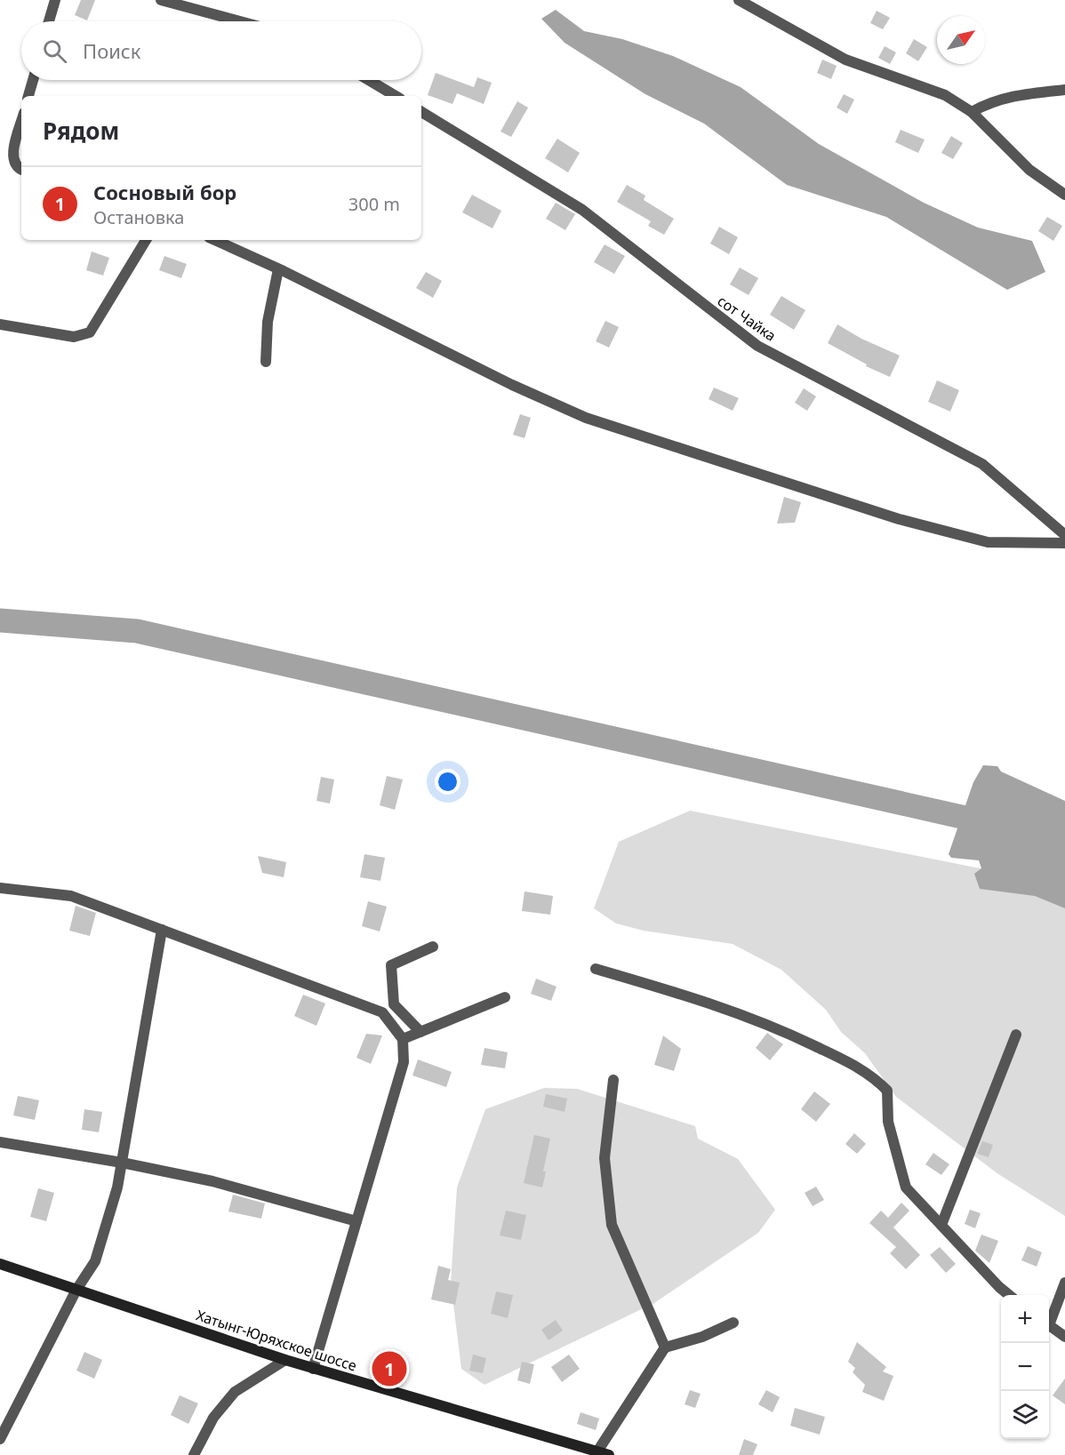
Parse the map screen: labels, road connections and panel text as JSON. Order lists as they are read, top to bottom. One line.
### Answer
{"streets":{"main road":["Хатынг-Юряхское шоссе"],"street":["сот Чайка"]},"north":"top right","page":{"search":"Поиск","heading":"Рядом","list":[{"mark":"1","name":"Сосновый бор","note":"Остановка","value":"300 m"}],"map_buttons":["+","−"],"pins":"1"}}
